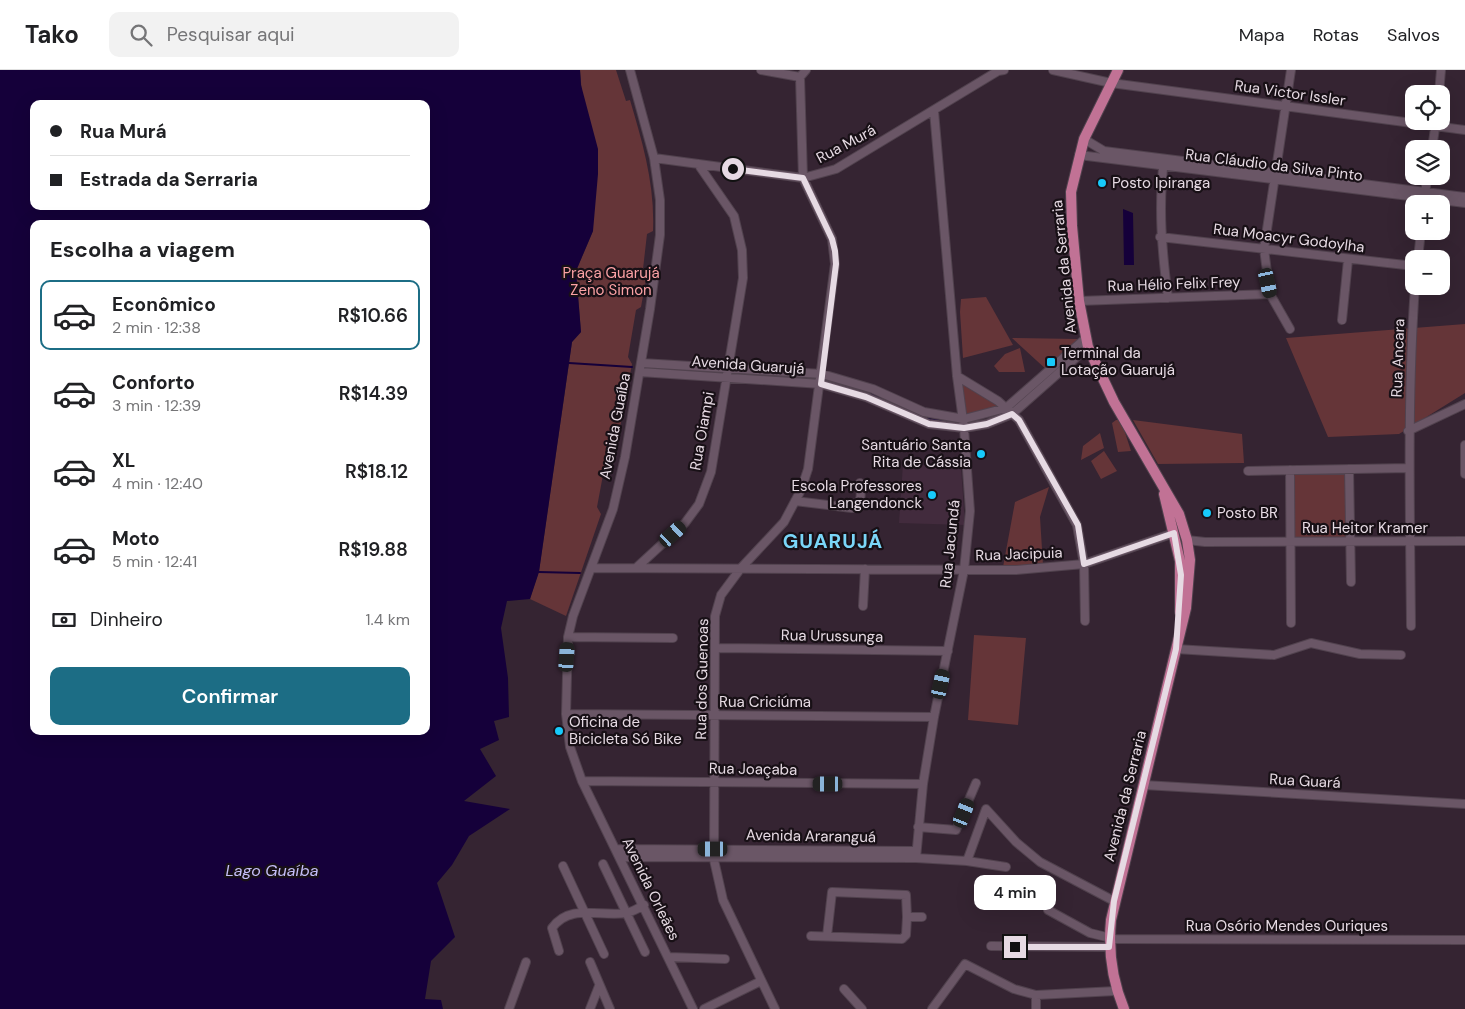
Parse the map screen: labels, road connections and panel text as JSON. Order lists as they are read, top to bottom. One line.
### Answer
{"streets":{"main road":["Avenida da Serraria"],"street":["Rua Victor Issler","Rua Murá","Rua Cláudio da Silva Pinto","Rua Moacyr Godoylha","Rua Hélio Felix Frey","Rua Ancara","Avenida Guarujá","Avenida Guaíba","Rua Oiampi","Rua Heitor Kramer","Rua Jacundá","Rua Jacipuia","Rua Urussunga","Rua dos Guenoas","Rua Criciúma","Rua Joaçaba","Rua Guará","Avenida Araranguá","Avenida Orleães","Rua Osório Mendes Ouriques"]},"crossings":[["Rua Victor Issler","Avenida da Serraria"],["Rua Murá","Avenida Guaíba"],["Rua Murá","Rua Oiampi"],["Rua Murá","Rua Jacundá"],["Rua Murá","Rua dos Guenoas"],["Rua Cláudio da Silva Pinto","Avenida da Serraria"],["Avenida da Serraria","Rua Hélio Felix Frey"],["Avenida da Serraria","Avenida Guarujá"],["Avenida da Serraria","Rua Heitor Kramer"],["Avenida da Serraria","Rua Jacipuia"],["Avenida da Serraria","Rua Guará"],["Avenida da Serraria","Rua Osório Mendes Ouriques"],["Rua Ancara","Rua Heitor Kramer"],["Avenida Guarujá","Avenida Guaíba"],["Avenida Guarujá","Rua Oiampi"],["Avenida Guarujá","Rua Jacundá"],["Avenida Guarujá","Rua dos Guenoas"],["Avenida Guaíba","Rua Jacipuia"],["Avenida Guaíba","Rua Criciúma"],["Avenida Guaíba","Rua Joaçaba"],["Avenida Guaíba","Avenida Orleães"],["Rua Oiampi","Rua Jacipuia"],["Rua Jacundá","Rua Jacipuia"],["Rua Jacundá","Rua Urussunga"],["Rua Jacundá","Rua Criciúma"],["Rua Jacundá","Rua Joaçaba"],["Rua Jacundá","Avenida Araranguá"],["Rua Jacipuia","Rua dos Guenoas"],["Rua Urussunga","Rua dos Guenoas"],["Rua dos Guenoas","Rua Criciúma"],["Rua dos Guenoas","Rua Joaçaba"],["Rua dos Guenoas","Avenida Araranguá"],["Rua Joaçaba","Avenida Orleães"],["Avenida Araranguá","Avenida Orleães"]],"districts":["GUARUJÁ"],"water":["Lago Guaíba"],"parks":["Praça Guarujá Zeno Simon"],"places":{"other":["Posto Ipiranga","Santuário Santa Rita de Cássia","Escola Professores Langendonck","Posto BR","Oficina de Bicicleta Só Bike"],"transit":["Terminal da Lotação Guarujá"]},"page":{"header":"Tako","search":"Pesquisar aqui","nav":["Mapa","Rotas","Salvos"],"map_buttons":["+","−"],"banner":["Rua Murá","Estrada da Serraria"],"heading":"Escolha a viagem","list":[{"name":"Econômico","note":"2 min · 12:38","value":"R$10.66"},{"name":"Conforto","note":"3 min · 12:39","value":"R$14.39"},{"name":"XL","note":"4 min · 12:40","value":"R$18.12"},{"name":"Moto","note":"5 min · 12:41","value":"R$19.88"}],"pay":["Dinheiro","1.4 km"],"buttons":"Confirmar","bubble":"4 min"}}
